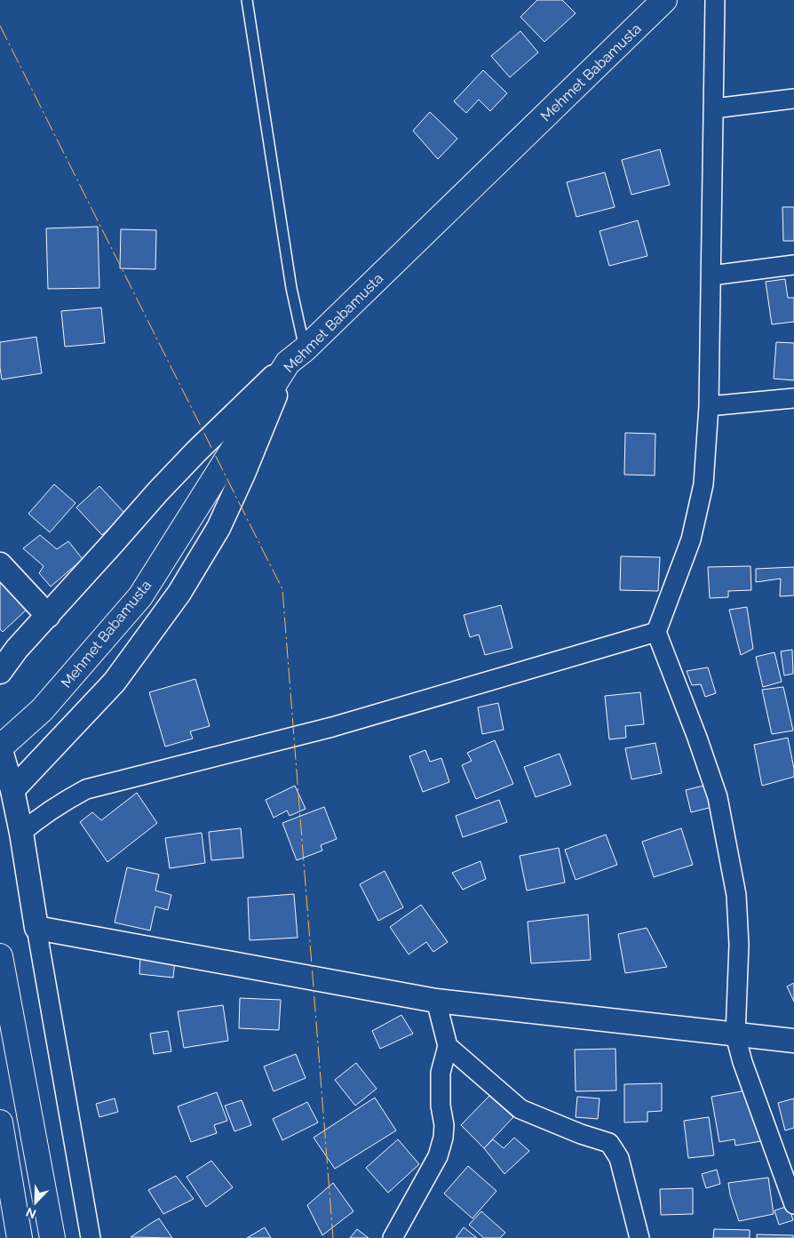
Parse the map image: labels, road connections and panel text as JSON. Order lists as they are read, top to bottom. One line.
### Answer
{"streets":{"main road":["Mehmet Babamusta"]},"north":"bottom left"}
